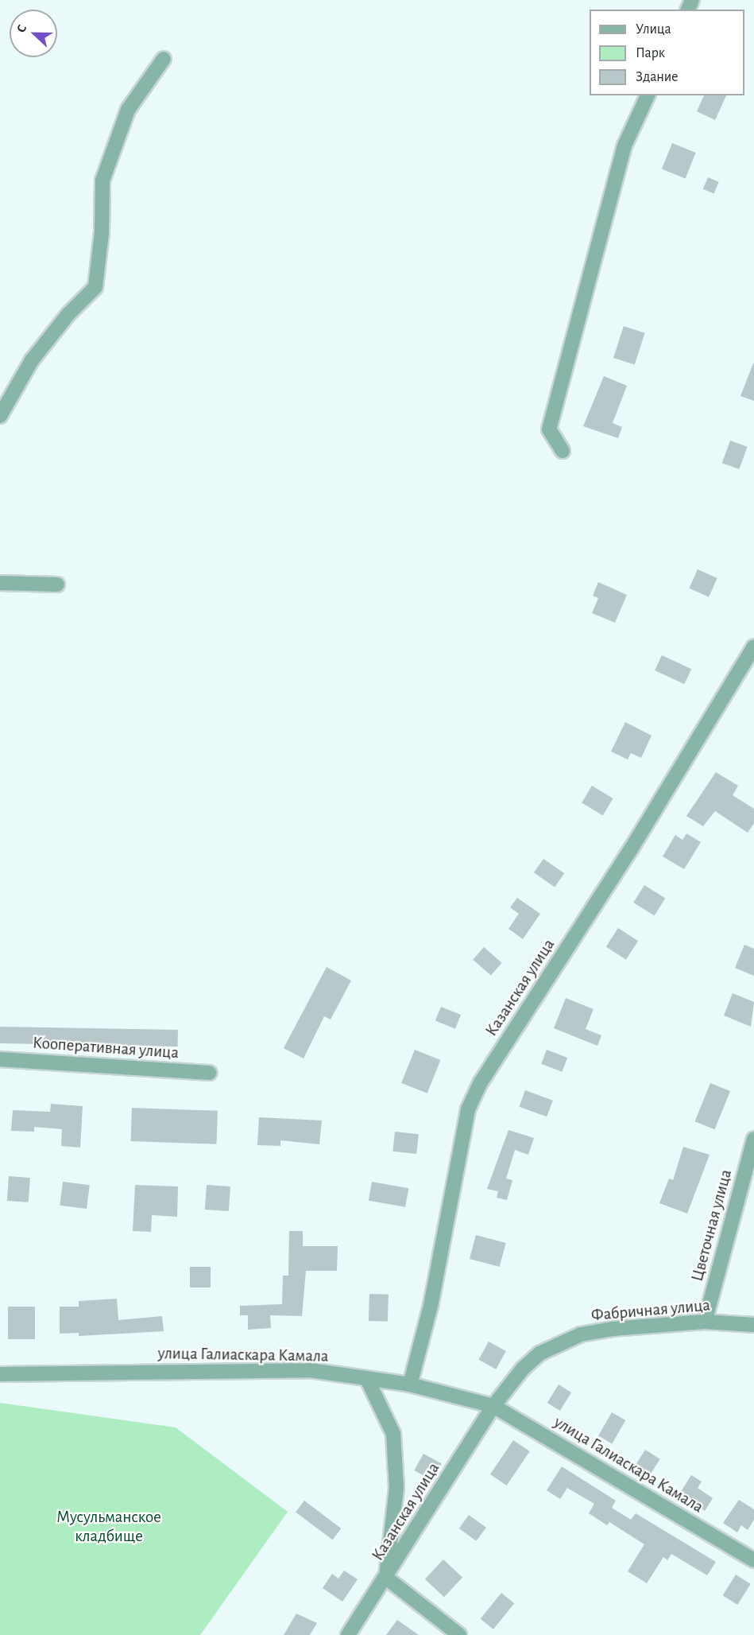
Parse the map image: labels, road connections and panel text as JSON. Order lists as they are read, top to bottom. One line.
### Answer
{"streets":{"street":["Казанская улица","Кооперативная улица","Цветочная улица","Фабричная улица","улица Галиаскара Камала"]},"crossings":[["Казанская улица","Фабричная улица"],["Казанская улица","улица Галиаскара Камала"],["Цветочная улица","Фабричная улица"],["Фабричная улица","улица Галиаскара Камала"]],"parks":["Мусульманское кладбище"],"legend":["Улица","Парк","Здание"],"north":"left"}
